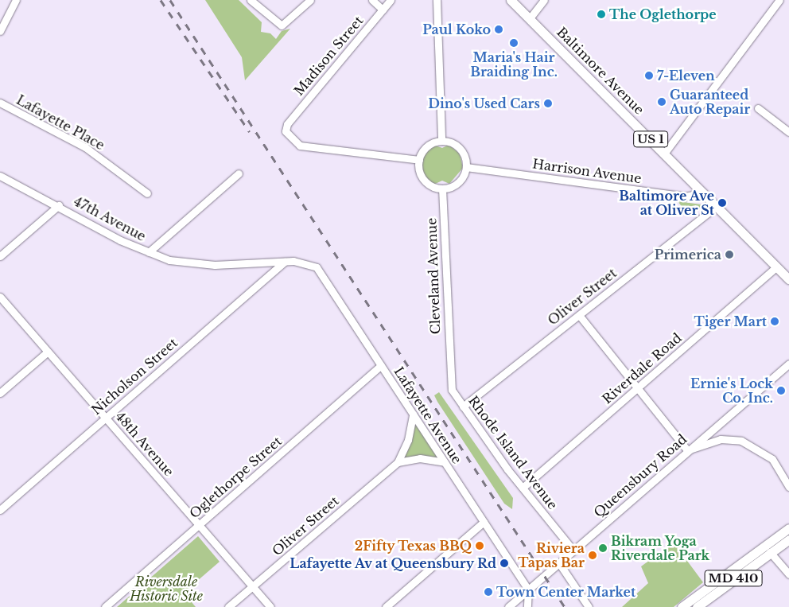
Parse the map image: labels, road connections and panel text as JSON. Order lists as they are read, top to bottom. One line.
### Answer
{"streets":{"main road":["Baltimore Avenue","US 1","MD 410"],"street":["Madison Street","Lafayette Place","Harrison Avenue","47th Avenue","Cleveland Avenue","Oliver Street","Riverdale Road","Nicholson Street","Lafayette Avenue","48th Avenue","Rhode Island Avenue","Queensbury Road","Oglethorpe Street"]},"crossings":[["Madison Street","Harrison Avenue"],["Madison Street","Cleveland Avenue"],["Baltimore Avenue","Harrison Avenue"],["Baltimore Avenue","Oliver Street"],["Baltimore Avenue","Riverdale Road"],["Harrison Avenue","Cleveland Avenue"],["47th Avenue","Nicholson Street"],["47th Avenue","Lafayette Avenue"],["Cleveland Avenue","Rhode Island Avenue"],["Oliver Street","Lafayette Avenue"],["Oliver Street","48th Avenue"],["Oliver Street","Rhode Island Avenue"],["Riverdale Road","Rhode Island Avenue"],["Nicholson Street","Lafayette Avenue"],["Nicholson Street","48th Avenue"],["Lafayette Avenue","Queensbury Road"],["Lafayette Avenue","Oglethorpe Street"],["48th Avenue","Oglethorpe Street"],["Rhode Island Avenue","Queensbury Road"]],"parks":["Riversdale Historic Site"],"places":["The Oglethorpe","Paul Koko","Maria's Hair Braiding Inc.","7-Eleven","Guaranteed Auto Repair","Dino's Used Cars","Baltimore Ave at Oliver St","Primerica","Tiger Mart","Ernie's Lock Co. Inc.","2Fifty Texas BBQ","Bikram Yoga Riverdale Park","Riviera Tapas Bar","Lafayette Av at Queensbury Rd","Town Center Market"]}
